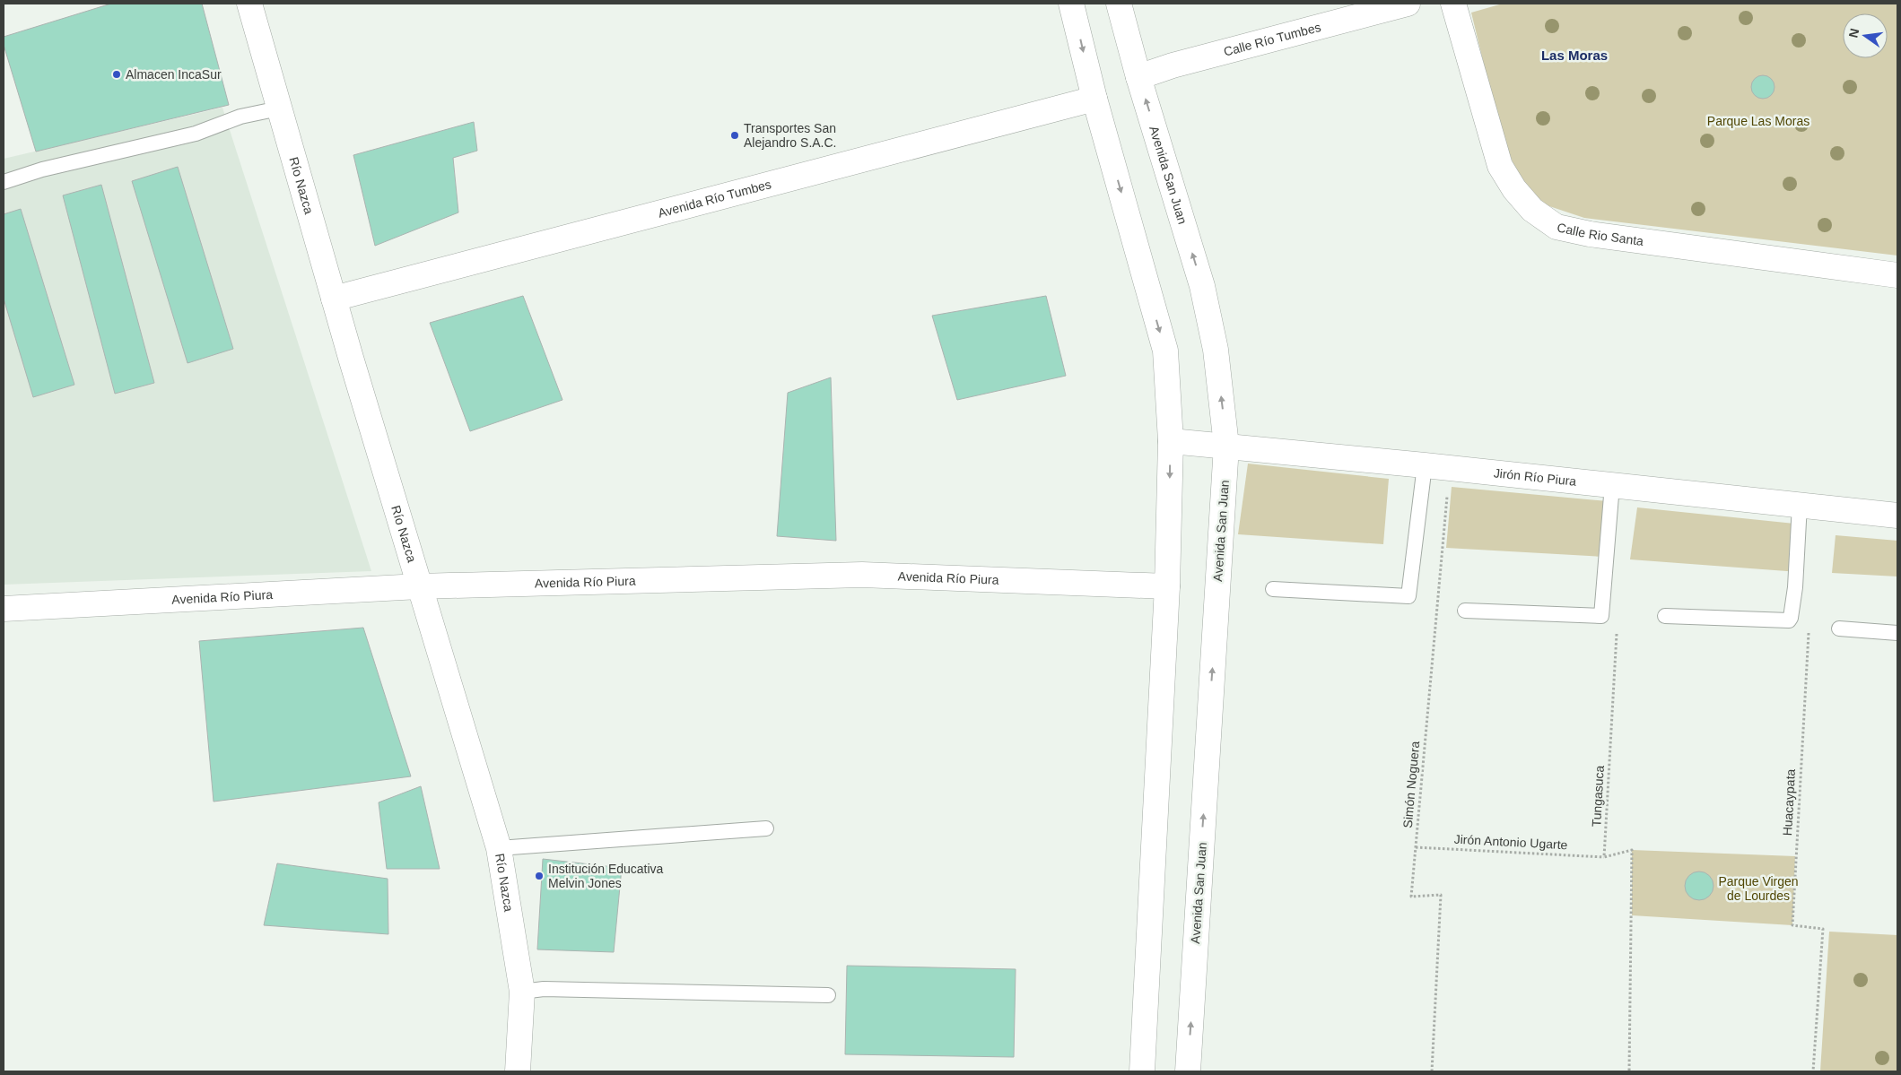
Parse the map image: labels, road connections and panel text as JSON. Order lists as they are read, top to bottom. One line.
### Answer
{"streets":{"street":["Calle Río Tumbes","Avenida San Juan","Río Nazca","Avenida Río Tumbes","Calle Rio Santa","Jirón Río Piura","Avenida Río Piura"],"path":["Simón Noguera","Tungasuca","Huacaypata","Jirón Antonio Ugarte"]},"crossings":[["Calle Río Tumbes","Avenida San Juan"],["Avenida San Juan","Jirón Río Piura"],["Río Nazca","Avenida Río Tumbes"],["Río Nazca","Avenida Río Piura"],["Jirón Río Piura","Simón Noguera"],["Simón Noguera","Jirón Antonio Ugarte"],["Tungasuca","Jirón Antonio Ugarte"]],"districts":["Las Moras"],"parks":["Parque Las Moras","Parque Virgen de Lourdes"],"places":["Almacen IncaSur","Transportes San Alejandro S.A.C.","Institución Educativa Melvin Jones"],"north":"left"}
